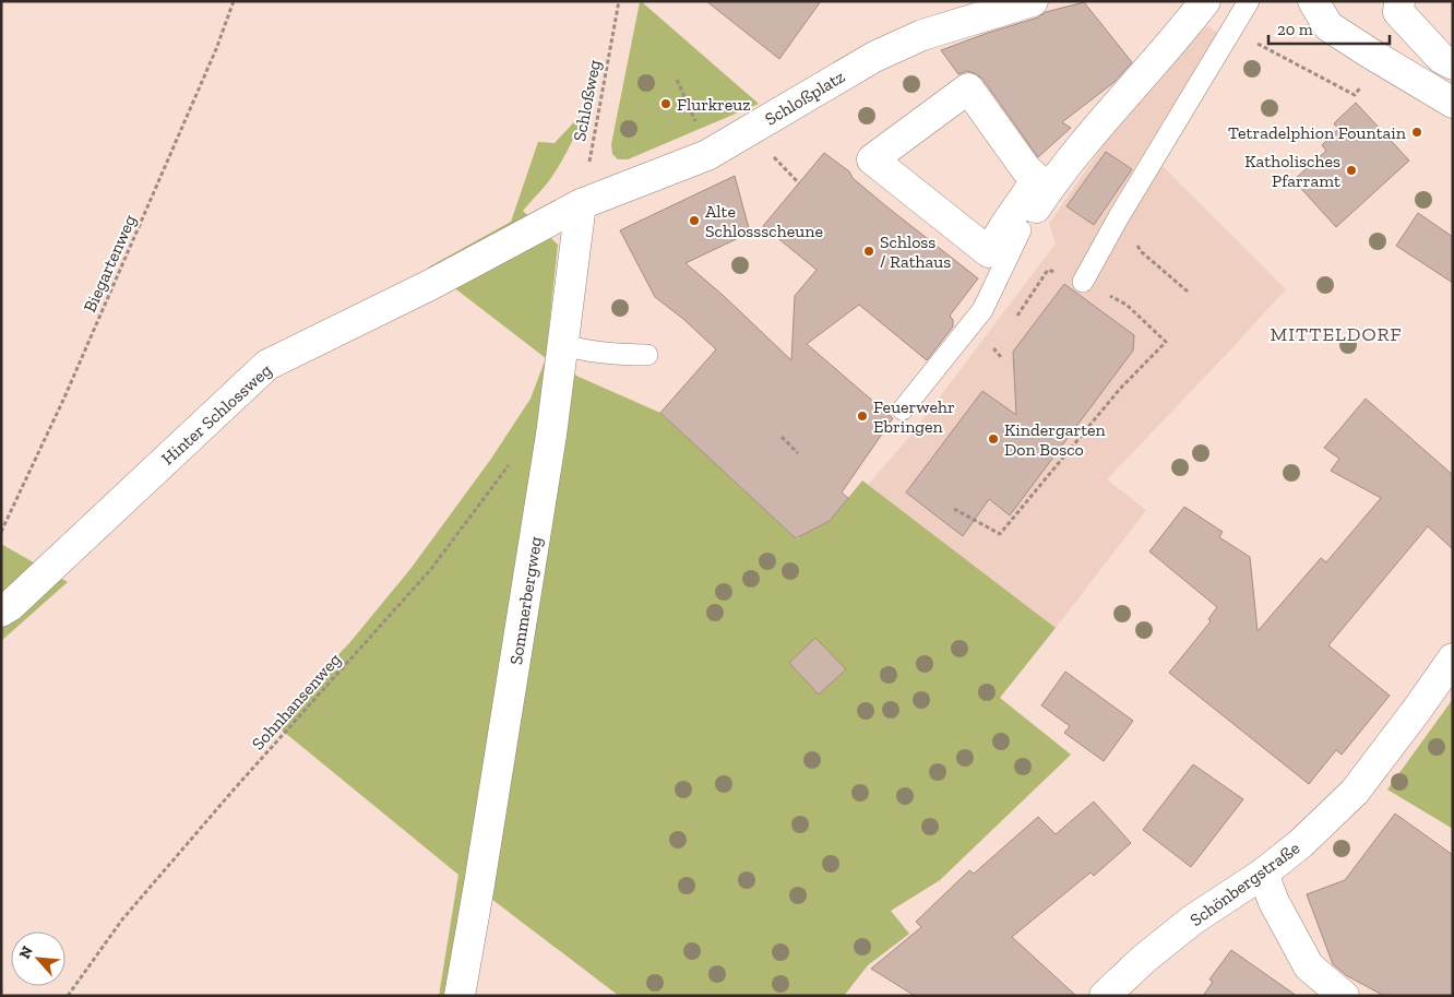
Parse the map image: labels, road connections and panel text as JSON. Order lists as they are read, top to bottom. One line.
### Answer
{"streets":{"street":["Schloßplatz","Hinter Schlossweg","Sommerbergweg","Schönbergstraße"],"path":["Schloßweg","Biegartenweg","Sohnhansenweg"]},"crossings":[["Schloßplatz","Schloßweg"],["Schloßplatz","Hinter Schlossweg"],["Schloßplatz","Sommerbergweg"],["Schloßweg","Hinter Schlossweg"],["Schloßweg","Sommerbergweg"],["Hinter Schlossweg","Sommerbergweg"],["Sommerbergweg","Sohnhansenweg"]],"districts":["MITTELDORF"],"places":["Flurkreuz","Tetradelphion Fountain","Katholisches Pfarramt","Alte Schlossscheune","Schloss / Rathaus","Feuerwehr Ebringen","Kindergarten Don Bosco"],"scale_bar":"20 m","north":"top left"}
